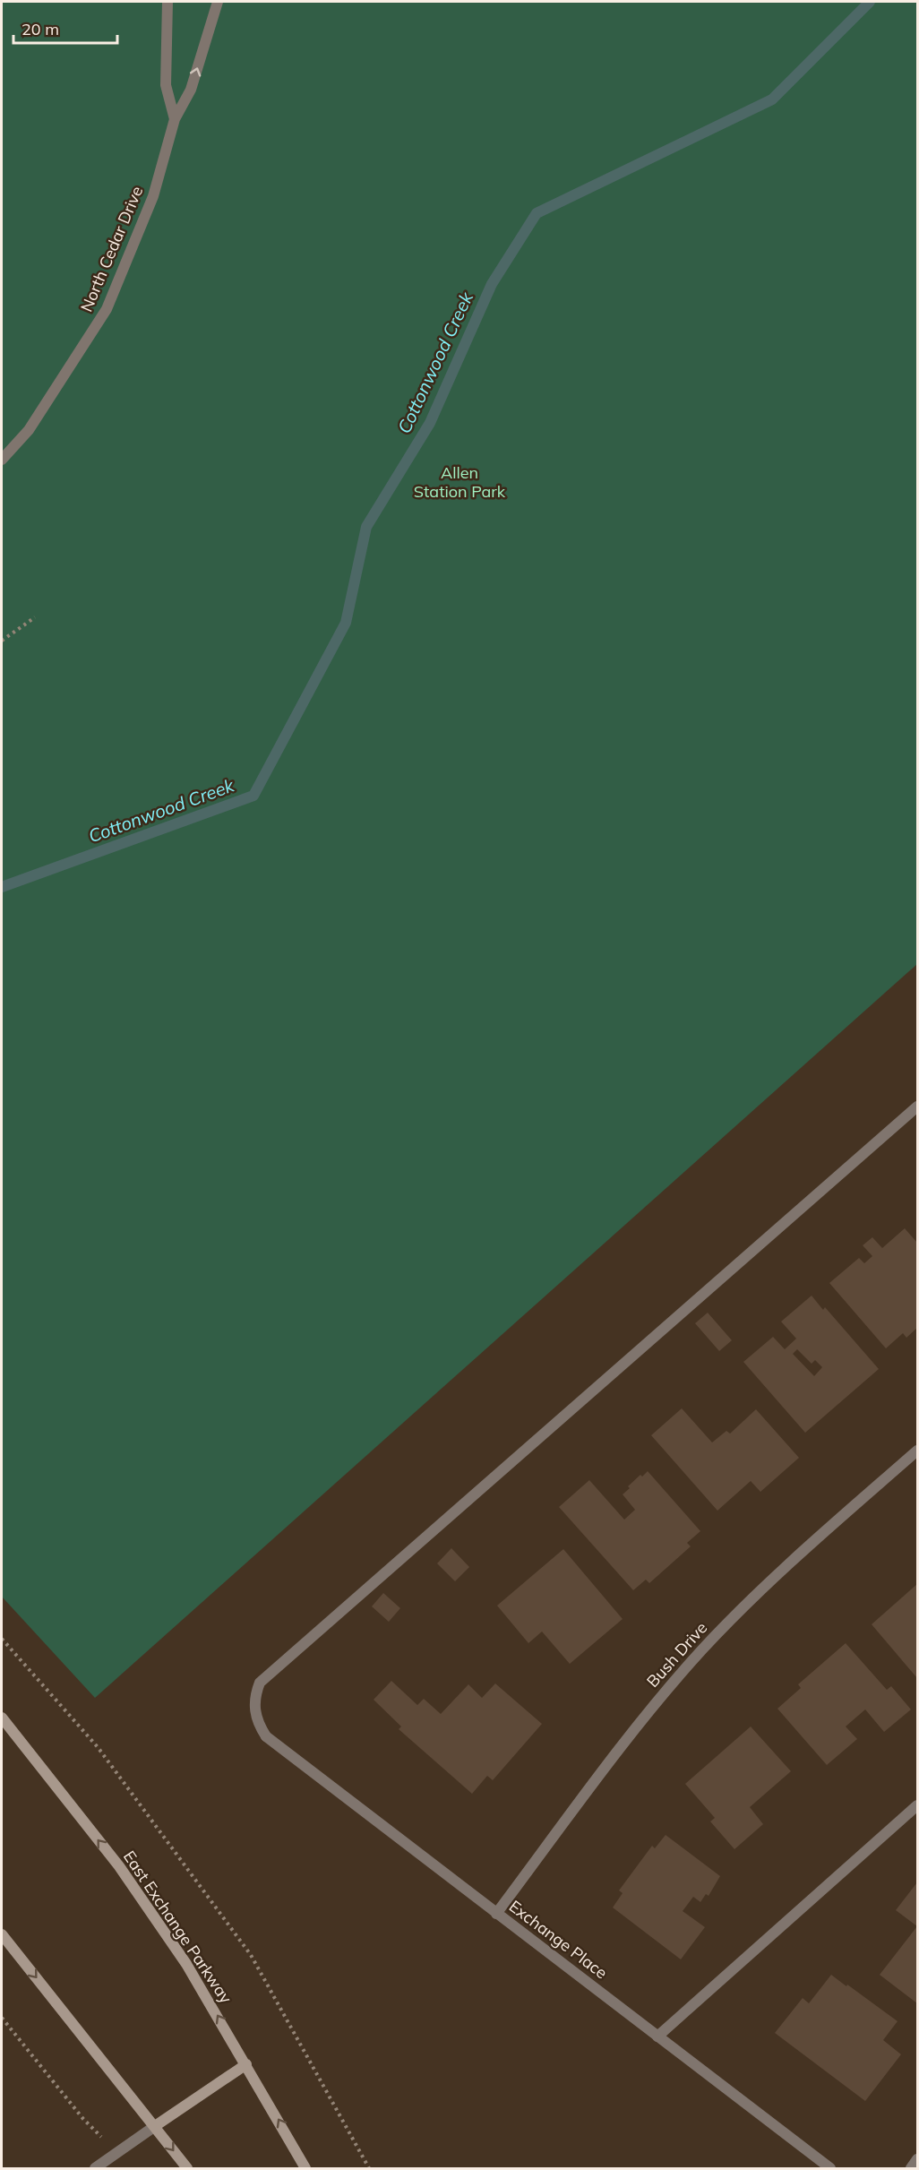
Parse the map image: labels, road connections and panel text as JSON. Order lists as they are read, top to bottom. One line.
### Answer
{"streets":{"main road":["East Exchange Parkway"],"street":["North Cedar Drive","Bush Drive","Exchange Place"]},"crossings":[["Bush Drive","Exchange Place"]],"one_way":["East Exchange Parkway"],"water":["Cottonwood Creek"],"parks":["Allen Station Park"],"scale_bar":"20 m"}
